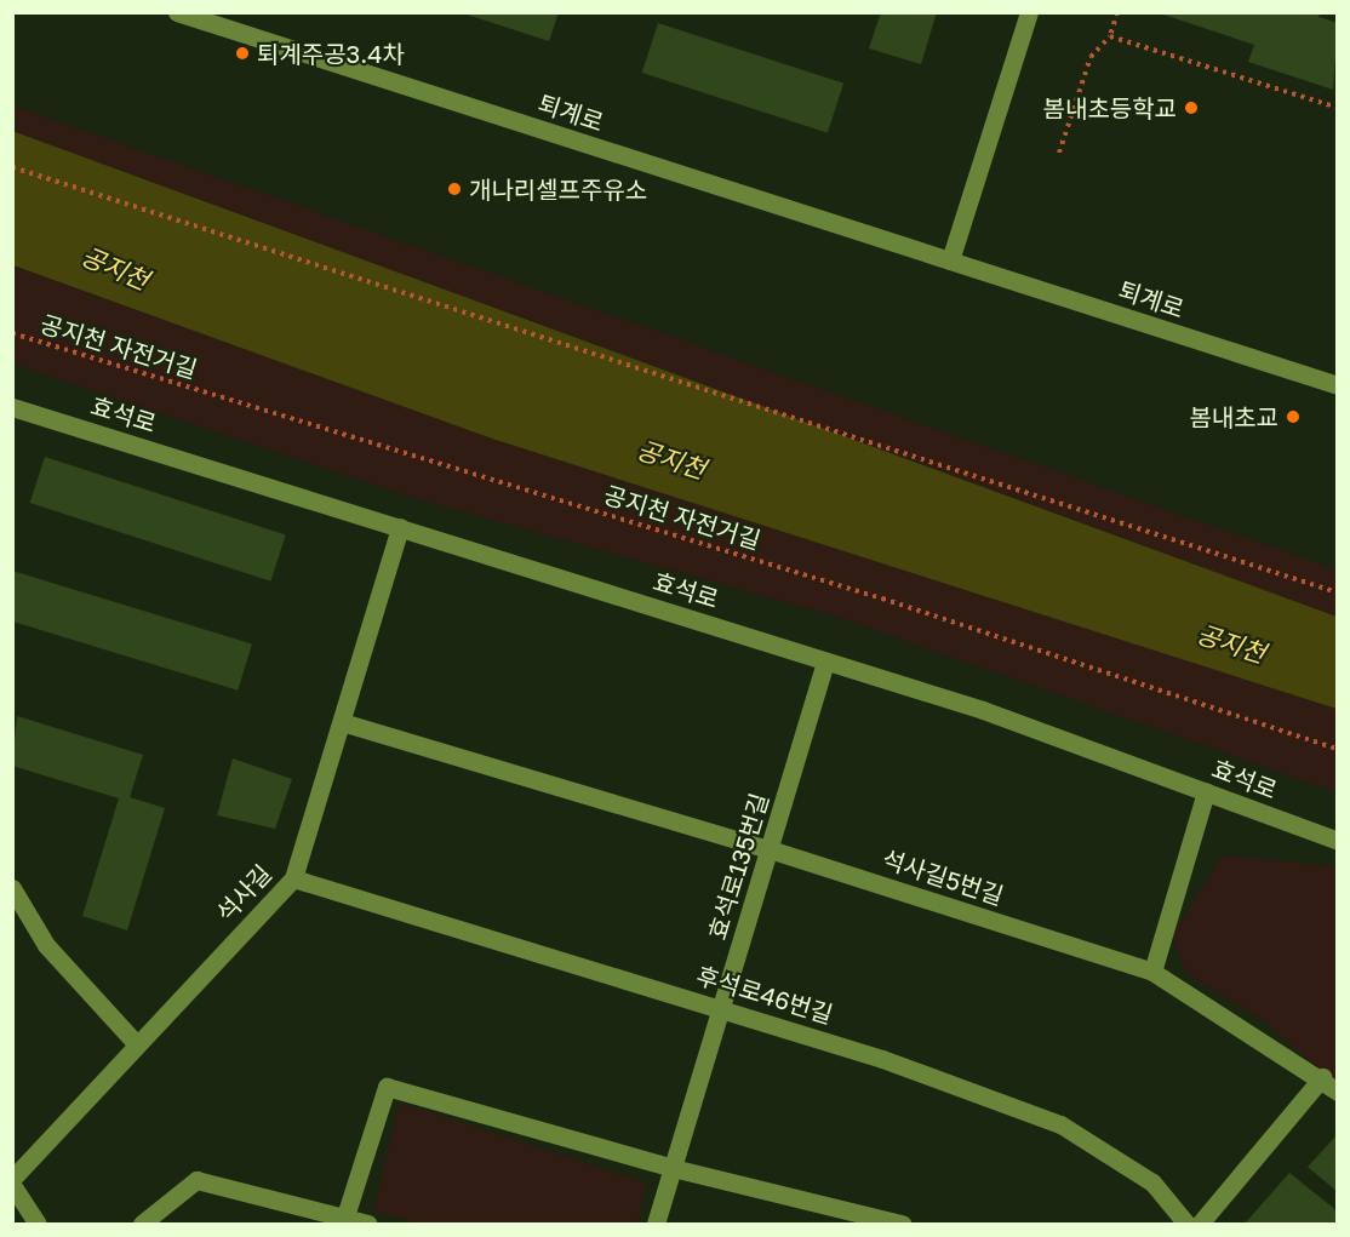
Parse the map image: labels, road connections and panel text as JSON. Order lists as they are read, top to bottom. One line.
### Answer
{"streets":{"street":["퇴계로","효석로","효석로135번길","석사길5번길","석사길","후석로46번길"],"path":["공지천 자전거길"]},"crossings":[["효석로","효석로135번길"],["효석로","석사길"],["효석로135번길","석사길5번길"],["효석로135번길","후석로46번길"],["석사길5번길","석사길"],["석사길","후석로46번길"]],"water":["공지천"],"places":["퇴계주공3.4차","봄내초등학교","개나리셀프주유소","봄내초교"]}
